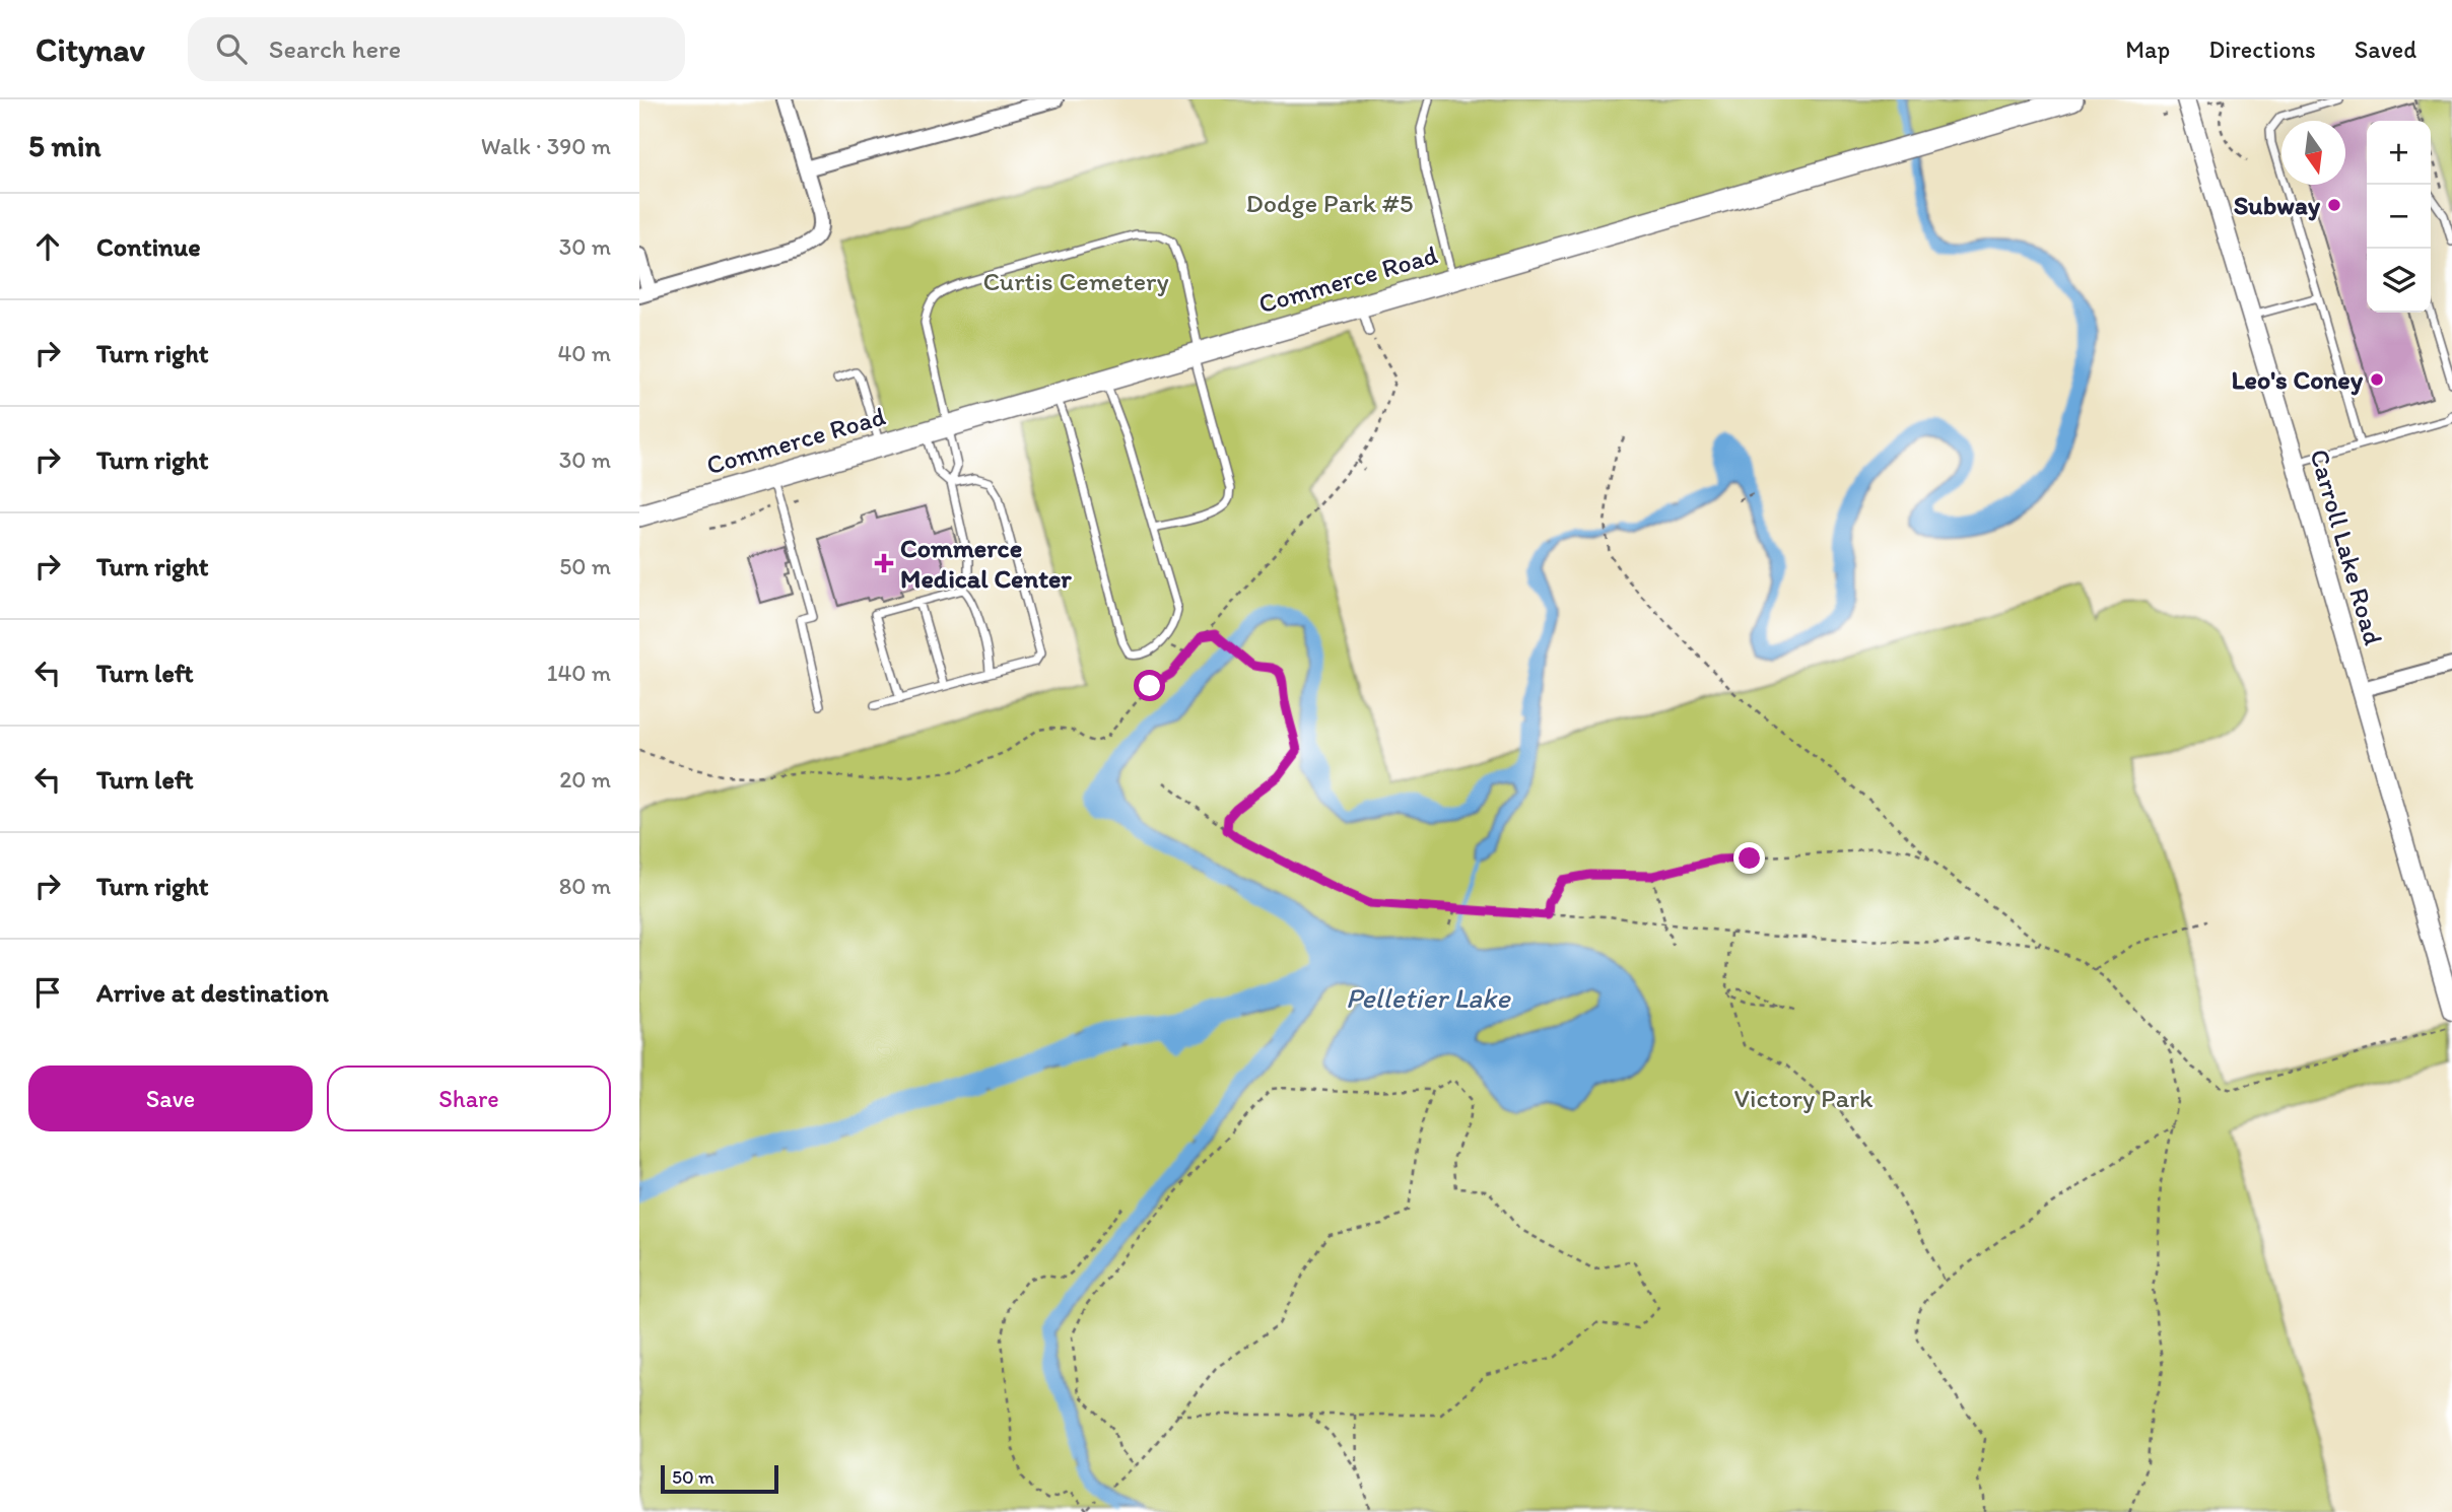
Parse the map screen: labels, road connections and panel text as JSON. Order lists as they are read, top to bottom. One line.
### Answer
{"streets":{"main road":["Commerce Road"],"street":["Carroll Lake Road"]},"water":["Pelletier Lake"],"parks":["Dodge Park #5","Curtis Cemetery","Victory Park"],"places":{"other":["Subway","Leo's Coney"],"health":["Commerce Medical Center"]},"scale_bar":"50 m","north":"bottom","page":{"header":"Citynav","search":"Search here","nav":["Map","Directions","Saved"],"heading":["5 min","Walk · 390 m"],"map_buttons":["+","−"],"list":[["Continue","30 m"],["Turn right","40 m"],["Turn right","30 m"],["Turn right","50 m"],["Turn left","140 m"],["Turn left","20 m"],["Turn right","80 m"],"Arrive at destination"],"buttons":["Save","Share"],"scale":"50 m"}}
